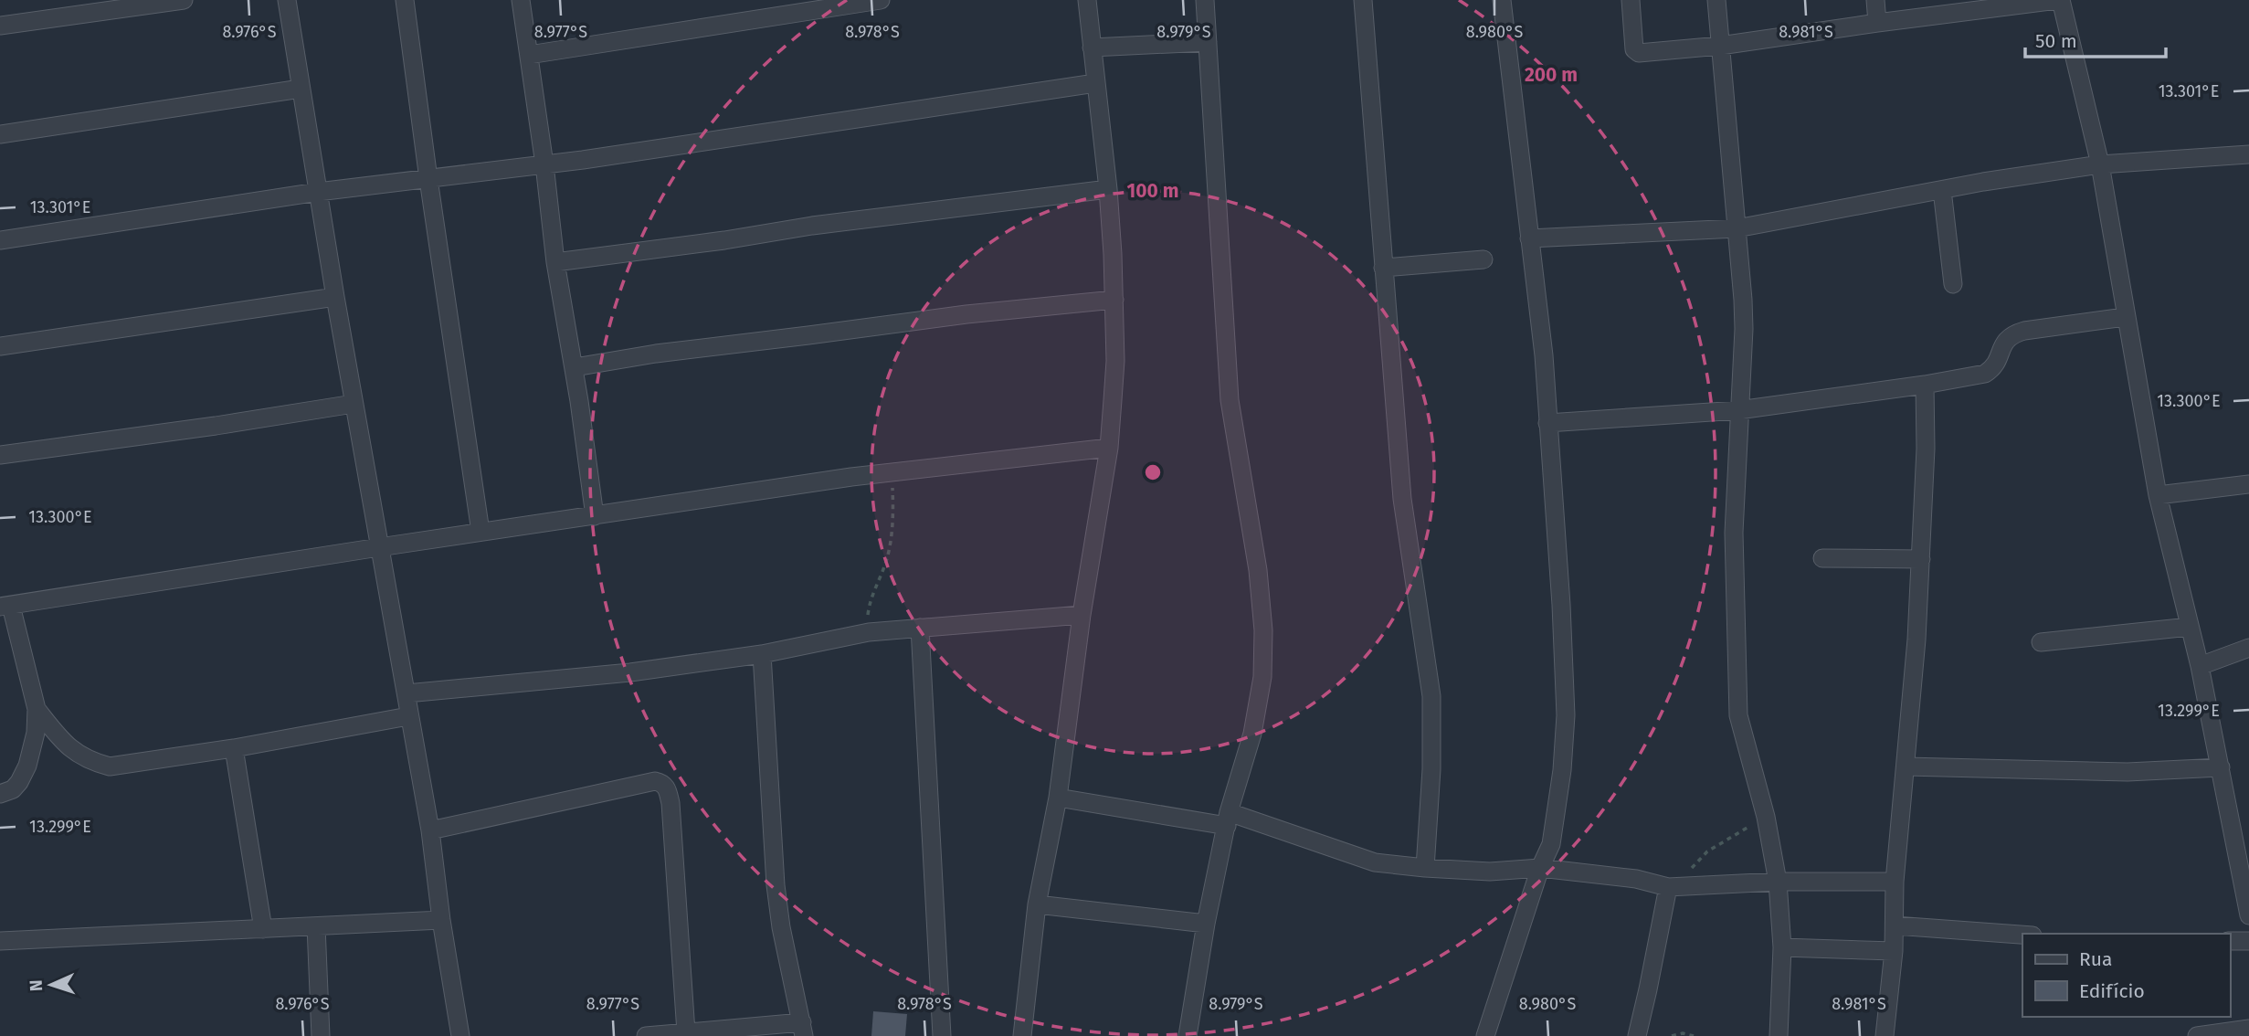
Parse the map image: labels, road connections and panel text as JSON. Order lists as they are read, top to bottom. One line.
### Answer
{"legend":["Rua","Edifício"],"scale_bar":"50 m","north":"left","coordinates":["8.976°S","8.977°S","8.978°S","8.979°S","8.980°S","8.981°S","13.301°E","13.300°E","13.299°E"],"rings":["200 m","100 m"]}
